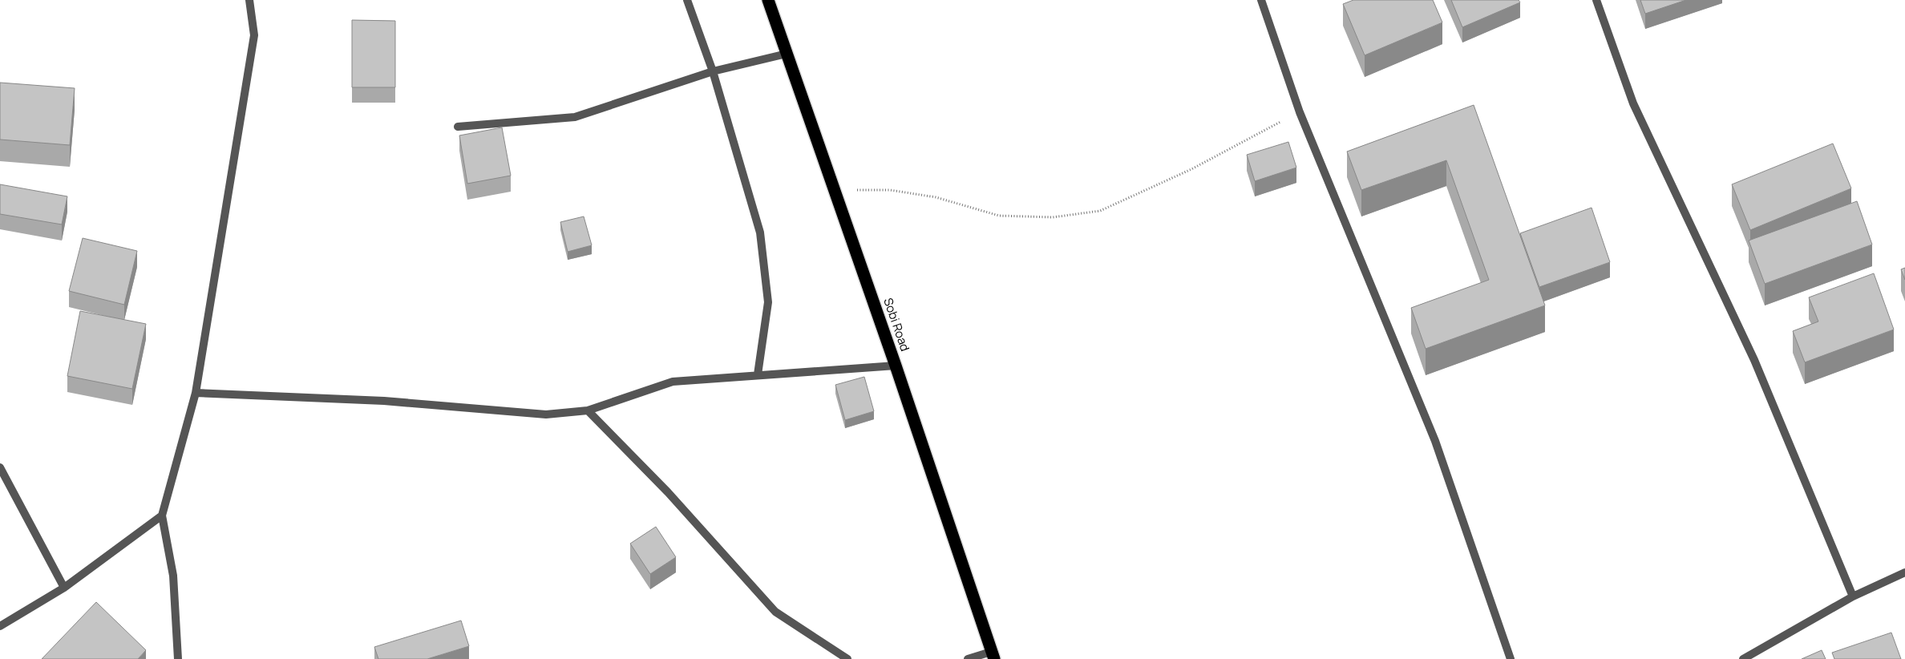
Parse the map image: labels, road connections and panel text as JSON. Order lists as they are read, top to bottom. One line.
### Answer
{"streets":{"highway":["Sobi Road"]}}
